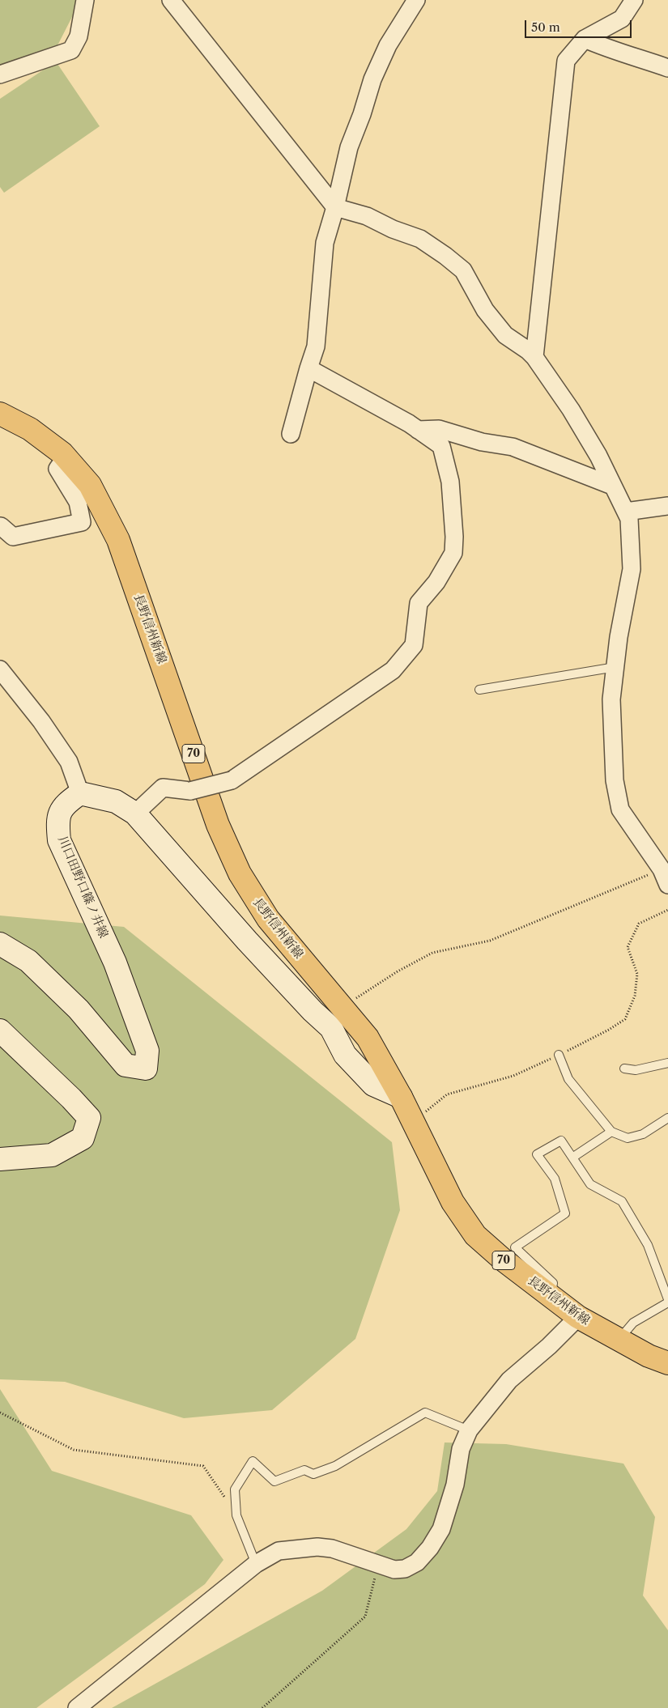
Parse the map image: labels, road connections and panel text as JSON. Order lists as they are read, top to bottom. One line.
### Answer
{"streets":{"main road":["長野信州新線","70","川口田野口篠ノ井線"]},"scale_bar":"50 m"}
